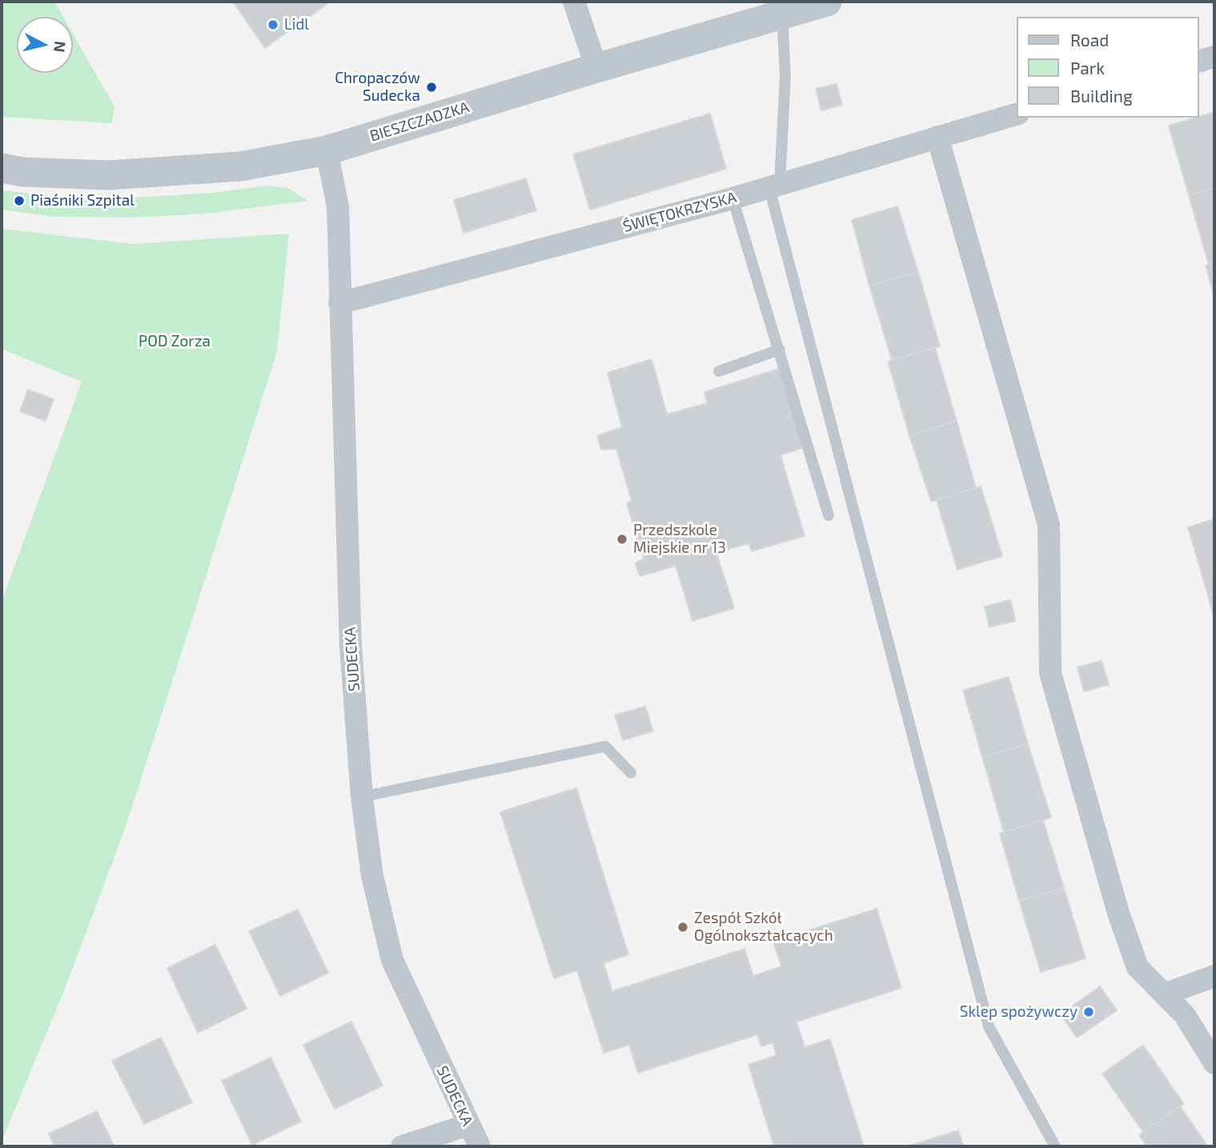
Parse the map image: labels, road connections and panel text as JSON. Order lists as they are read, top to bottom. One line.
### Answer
{"streets":{"street":["BIESZCZADZKA","ŚWIĘTOKRZYSKA","SUDECKA"]},"crossings":[["BIESZCZADZKA","SUDECKA"],["ŚWIĘTOKRZYSKA","SUDECKA"]],"parks":["POD Zorza"],"places":["Lidl","Chropaczów Sudecka","Piaśniki Szpital","Przedszkole Miejskie nr 13","Zespół Szkół Ogólnokształcących","Sklep spożywczy"],"legend":["Road","Park","Building"],"north":"right"}
